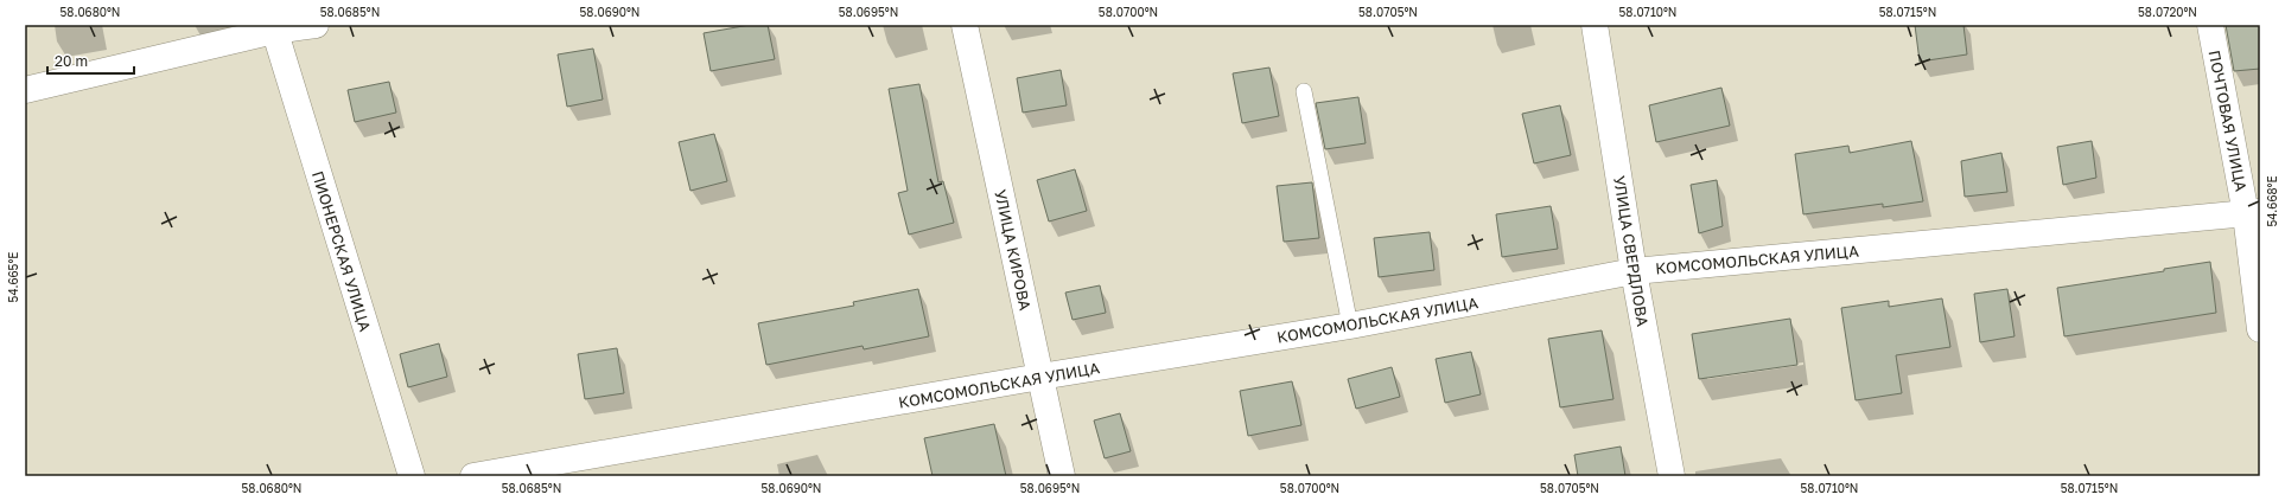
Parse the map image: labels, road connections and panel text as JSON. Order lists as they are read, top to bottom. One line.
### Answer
{"streets":{"street":["ПОЧТОВАЯ УЛИЦА","УЛИЦА КИРОВА","ПИОНЕРСКАЯ УЛИЦА","УЛИЦА СВЕРДЛОВА","КОМСОМОЛЬСКАЯ УЛИЦА"]},"crossings":[["ПОЧТОВАЯ УЛИЦА","КОМСОМОЛЬСКАЯ УЛИЦА"],["УЛИЦА КИРОВА","КОМСОМОЛЬСКАЯ УЛИЦА"],["УЛИЦА СВЕРДЛОВА","КОМСОМОЛЬСКАЯ УЛИЦА"]],"scale_bar":"20 m","coordinates":["58.0680°N","58.0685°N","58.0690°N","58.0695°N","58.0700°N","58.0705°N","58.0710°N","58.0715°N","58.0720°N","54.668°E","54.665°E"]}
